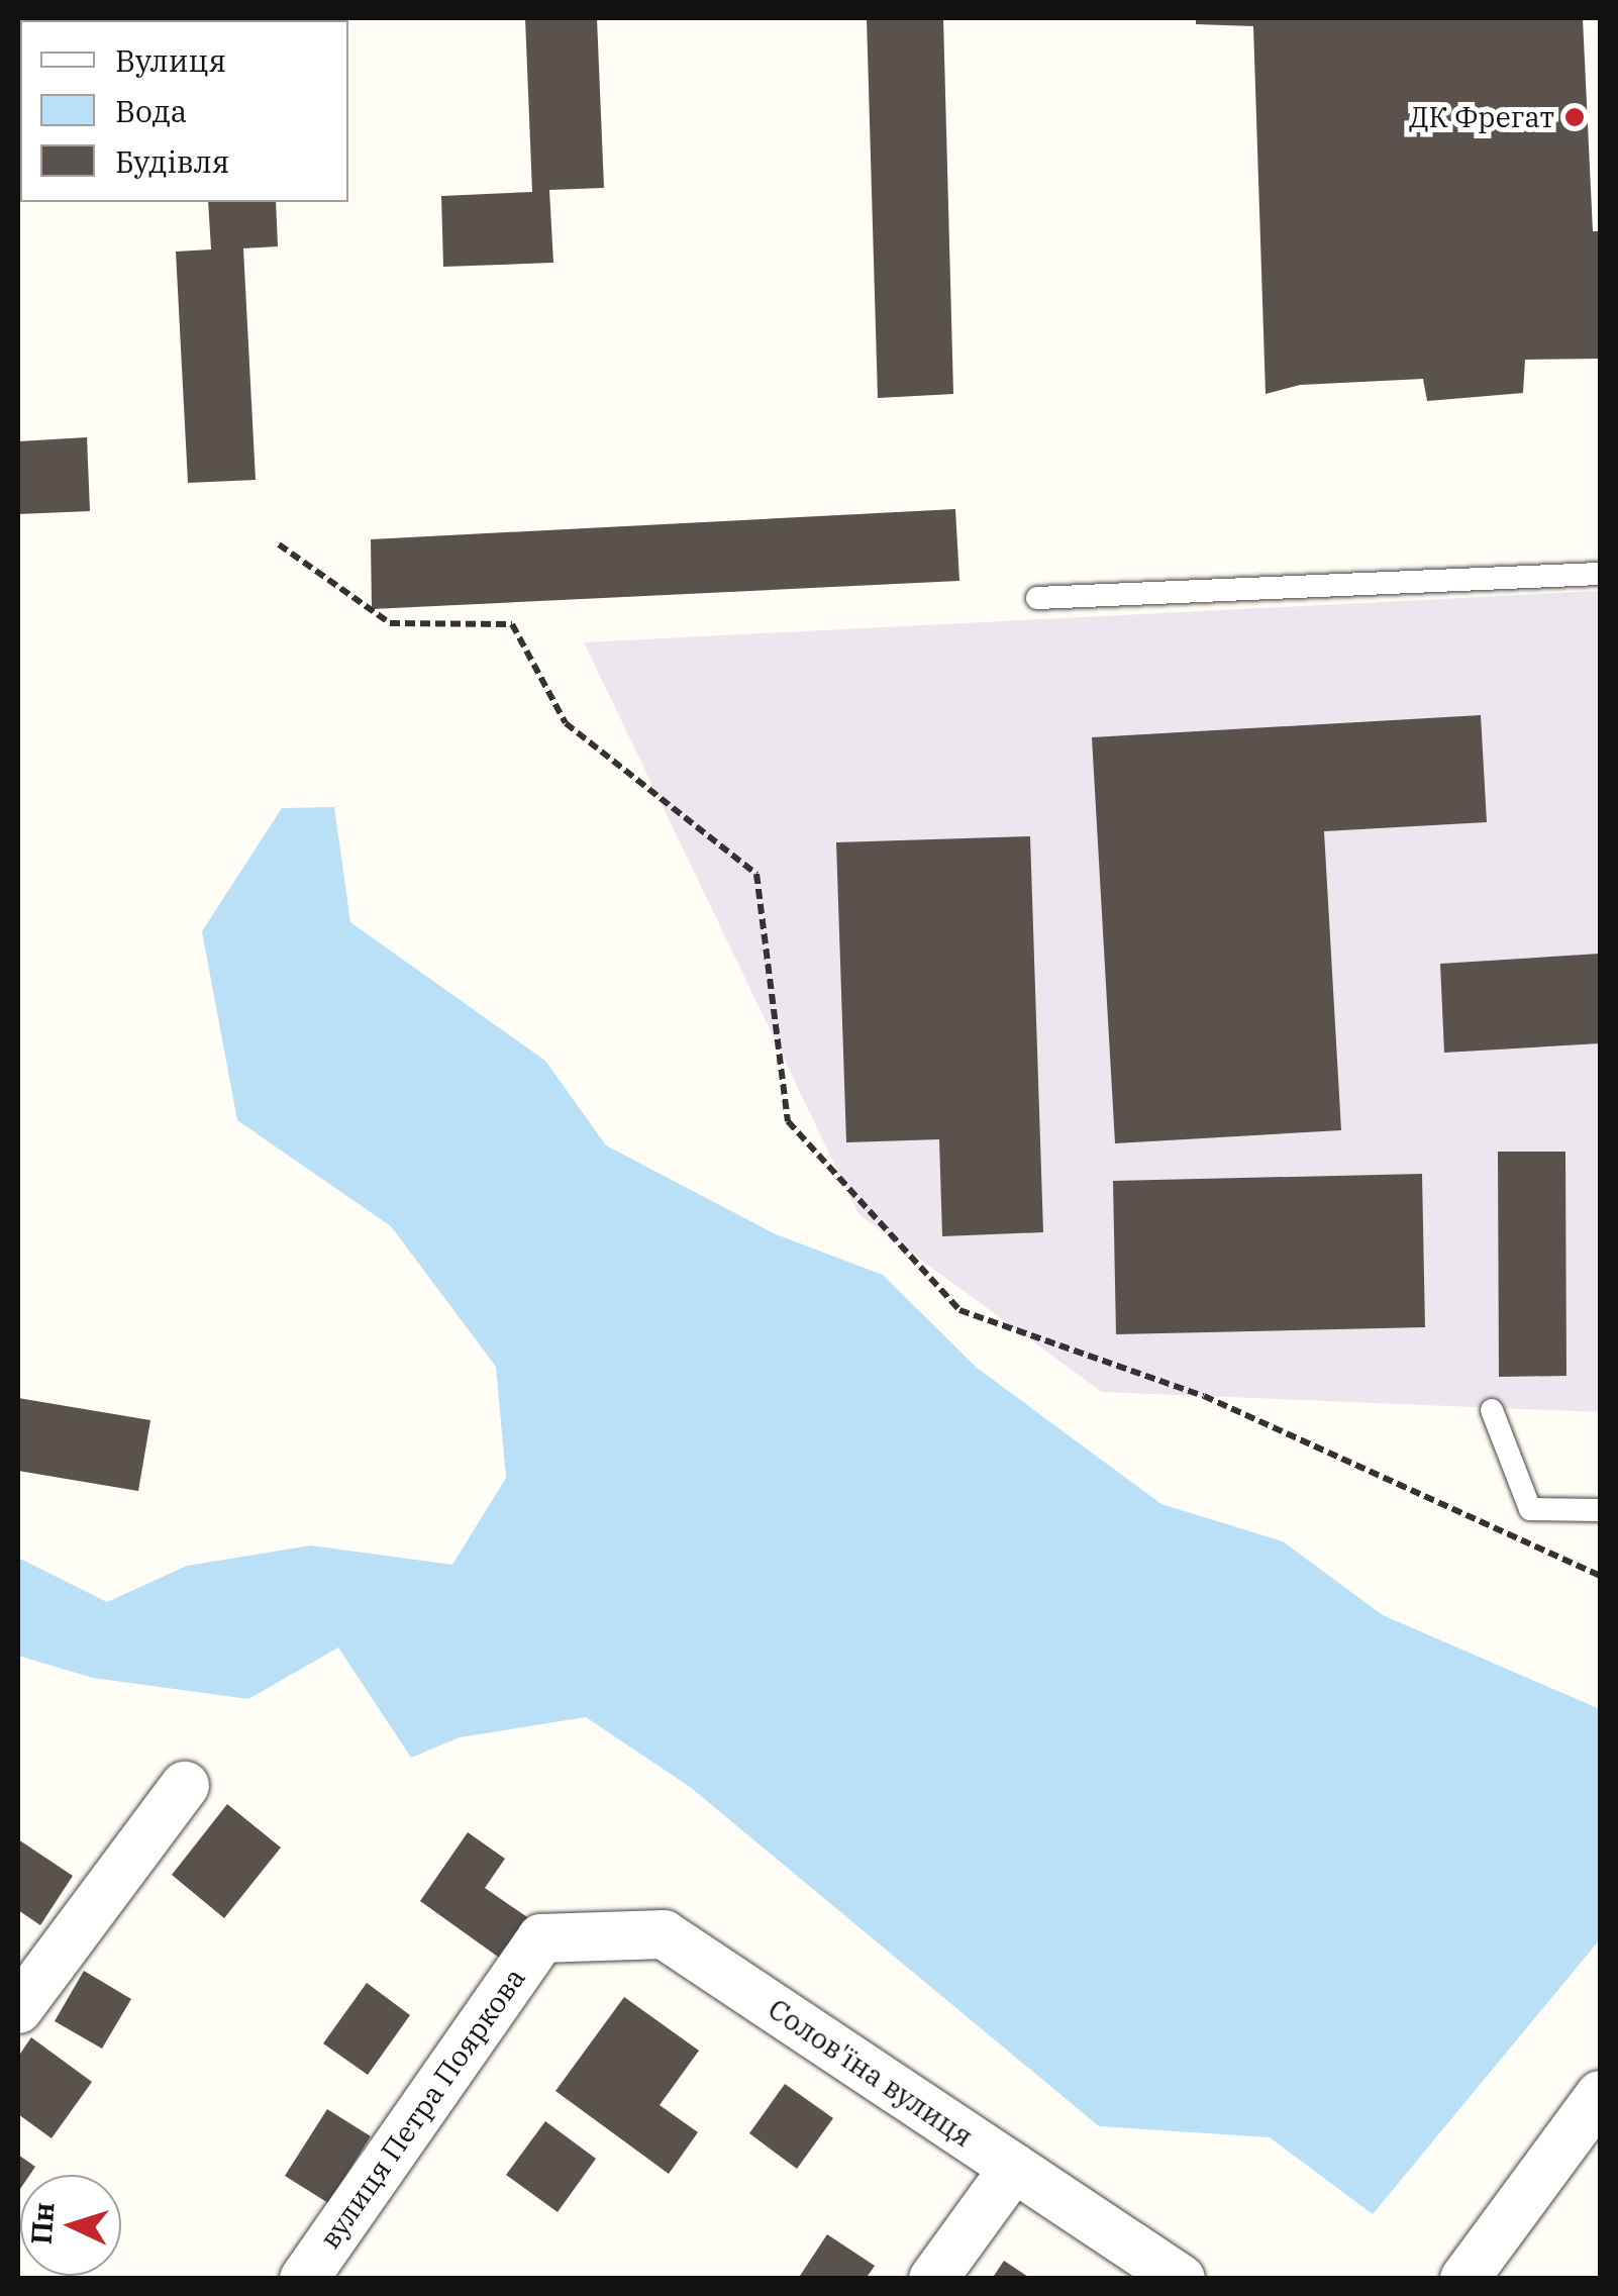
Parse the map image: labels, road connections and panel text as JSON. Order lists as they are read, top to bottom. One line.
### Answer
{"streets":{"street":["Солов'їна вулиця","вулиця Петра Пояркова"]},"crossings":[["Солов'їна вулиця","вулиця Петра Пояркова"]],"places":["ДК Фрегат"],"legend":["Вулиця","Вода","Будівля"],"north":"left"}
